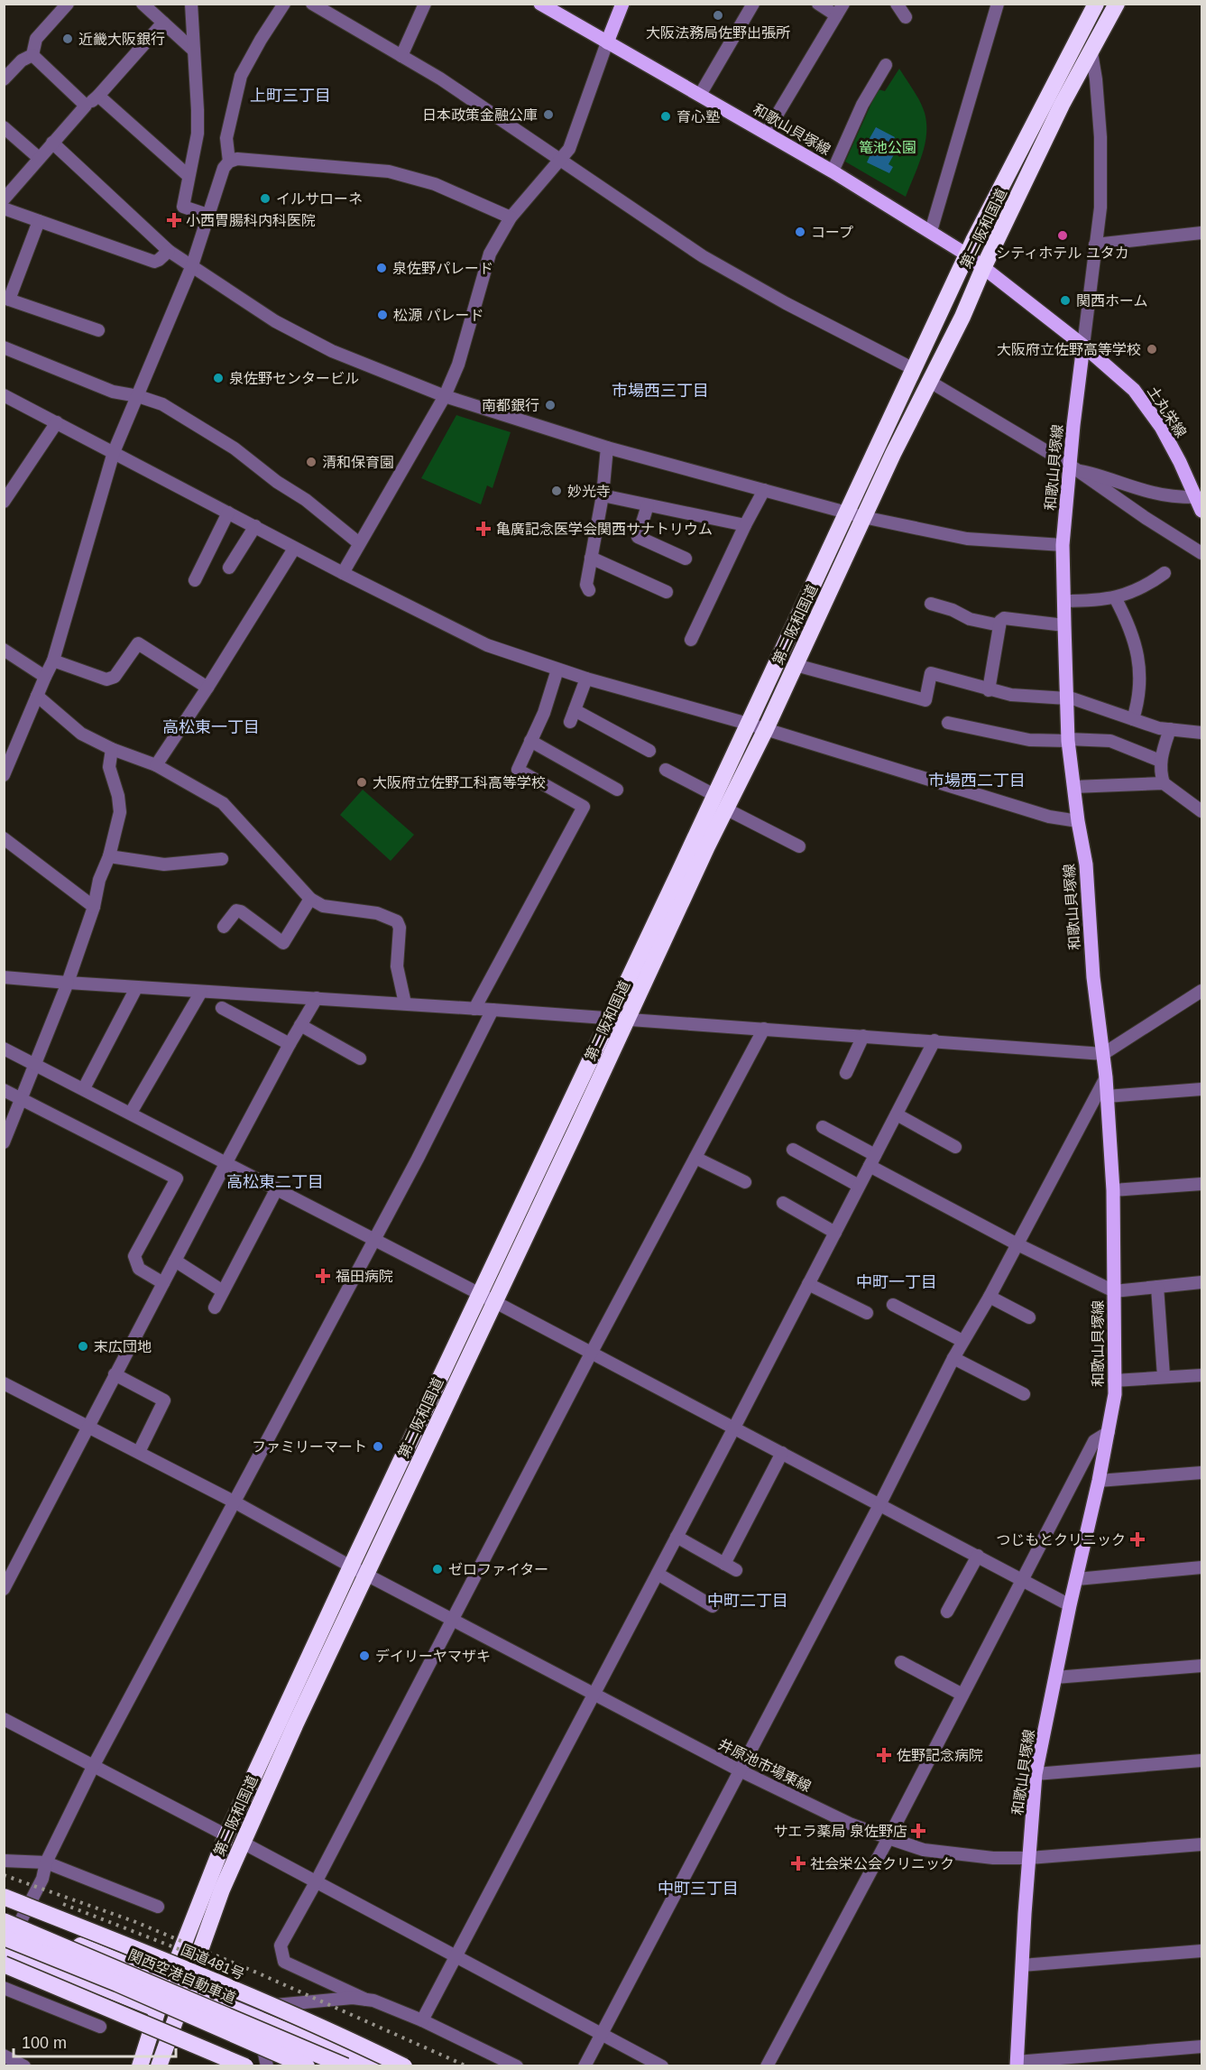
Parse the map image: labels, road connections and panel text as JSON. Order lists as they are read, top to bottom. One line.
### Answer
{"streets":{"highway":["第二阪和国道","国道481号","関西空港自動車道"],"main road":["和歌山貝塚線","土丸栄線"],"street":["井原池市場東線"]},"crossings":[["和歌山貝塚線","第二阪和国道"],["和歌山貝塚線","土丸栄線"],["和歌山貝塚線","井原池市場東線"],["第二阪和国道","井原池市場東線"]],"districts":["上町三丁目","市場西三丁目","高松東一丁目","市場西二丁目","高松東二丁目","中町一丁目","中町二丁目","中町三丁目"],"parks":["篭池公園"],"places":{"other":["大阪法務局佐野出張所","近畿大阪銀行","日本政策金融公庫","育心塾","イルサローネ","コープ","シティホテル ユタカ","泉佐野パレード","関西ホーム","松源 パレード","大阪府立佐野高等学校","泉佐野センタービル","南都銀行","清和保育園","妙光寺","大阪府立佐野工科高等学校","末広団地","ファミリーマート","ゼロファイター","デイリーヤマザキ"],"health":["小西胃腸科内科医院","亀廣記念医学会関西サナトリウム","福田病院","つじもとクリニック","佐野記念病院","サエラ薬局 泉佐野店","社会栄公会クリニック"]},"scale_bar":"100 m"}
